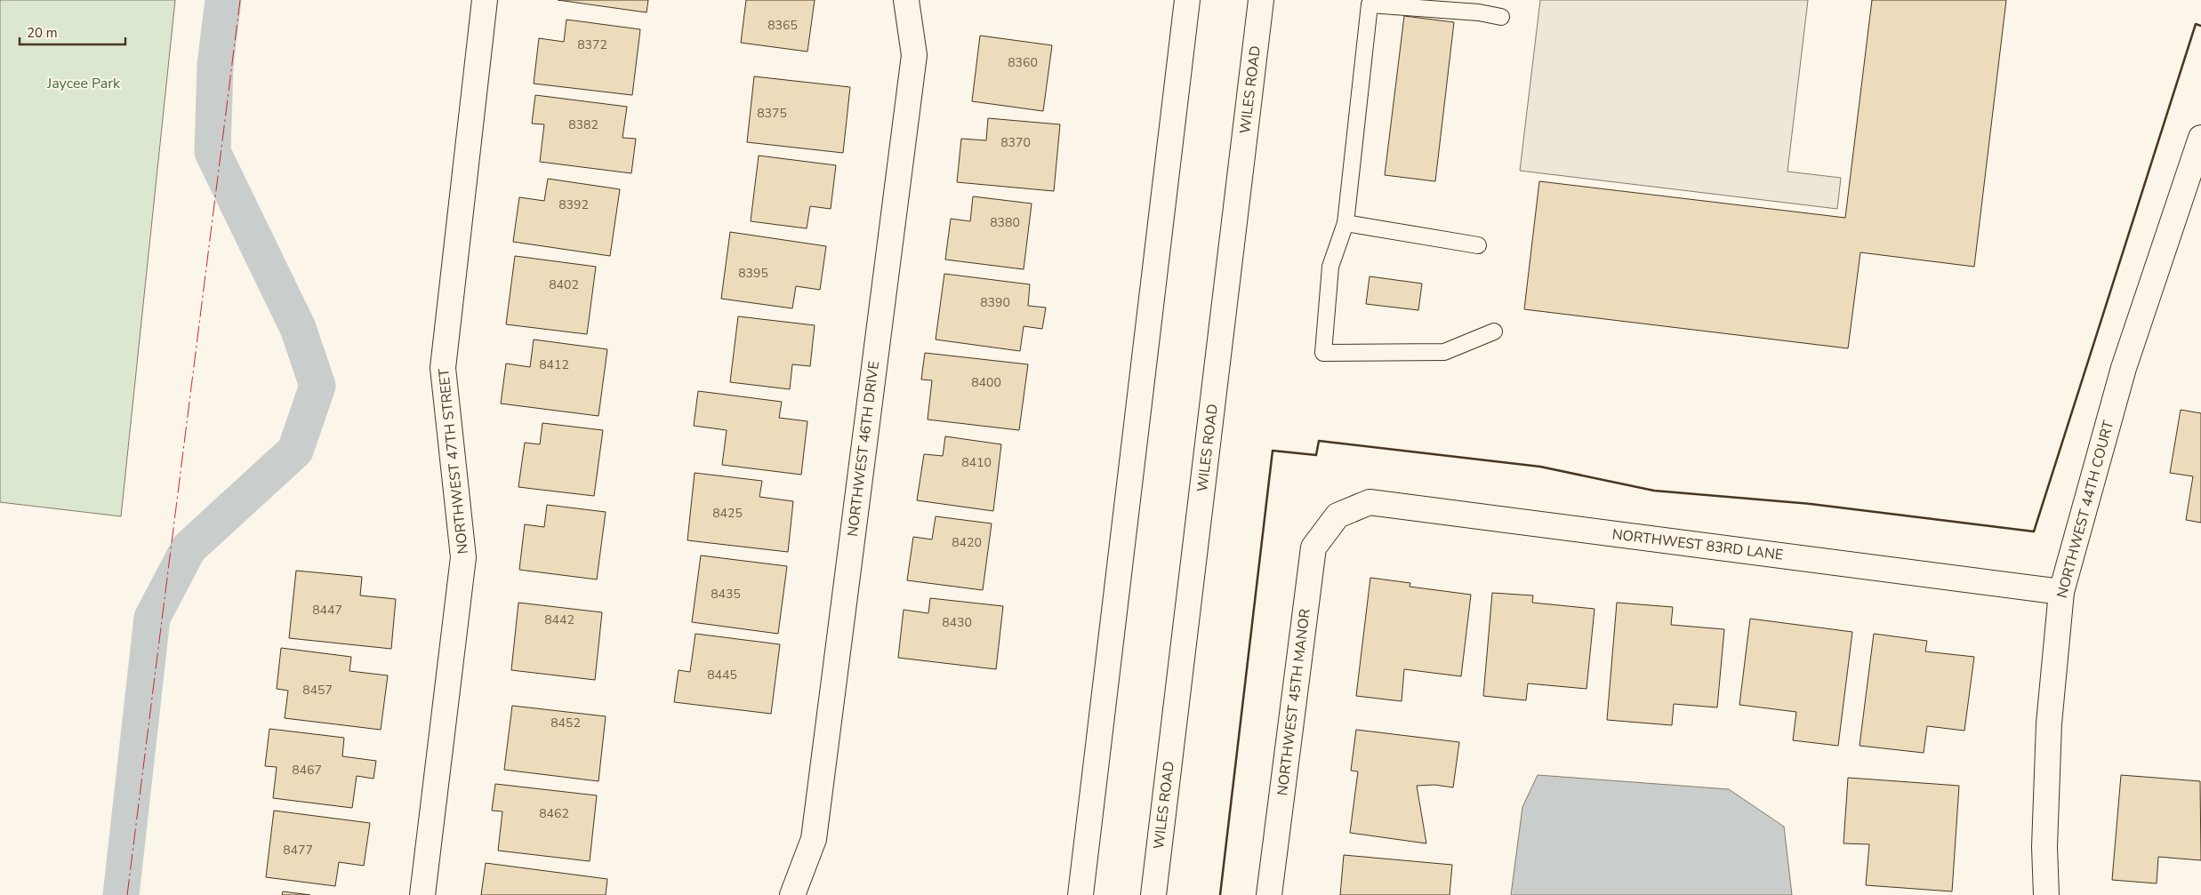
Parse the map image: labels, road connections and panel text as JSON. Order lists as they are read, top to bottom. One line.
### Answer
{"streets":{"street":["WILES ROAD","NORTHWEST 46TH DRIVE","NORTHWEST 47TH STREET","NORTHWEST 44TH COURT","NORTHWEST 83RD LANE","NORTHWEST 45TH MANOR"]},"crossings":[["NORTHWEST 44TH COURT","NORTHWEST 83RD LANE"],["NORTHWEST 83RD LANE","NORTHWEST 45TH MANOR"]],"parks":["Jaycee Park"],"house_numbers":["8365","8372","8360","8375","8382","8370","8392","8380","8395","8402","8390","8412","8400","8410","8425","8420","8435","8447","8442","8430","8445","8457","8452","8467","8462","8477"],"scale_bar":"20 m"}
